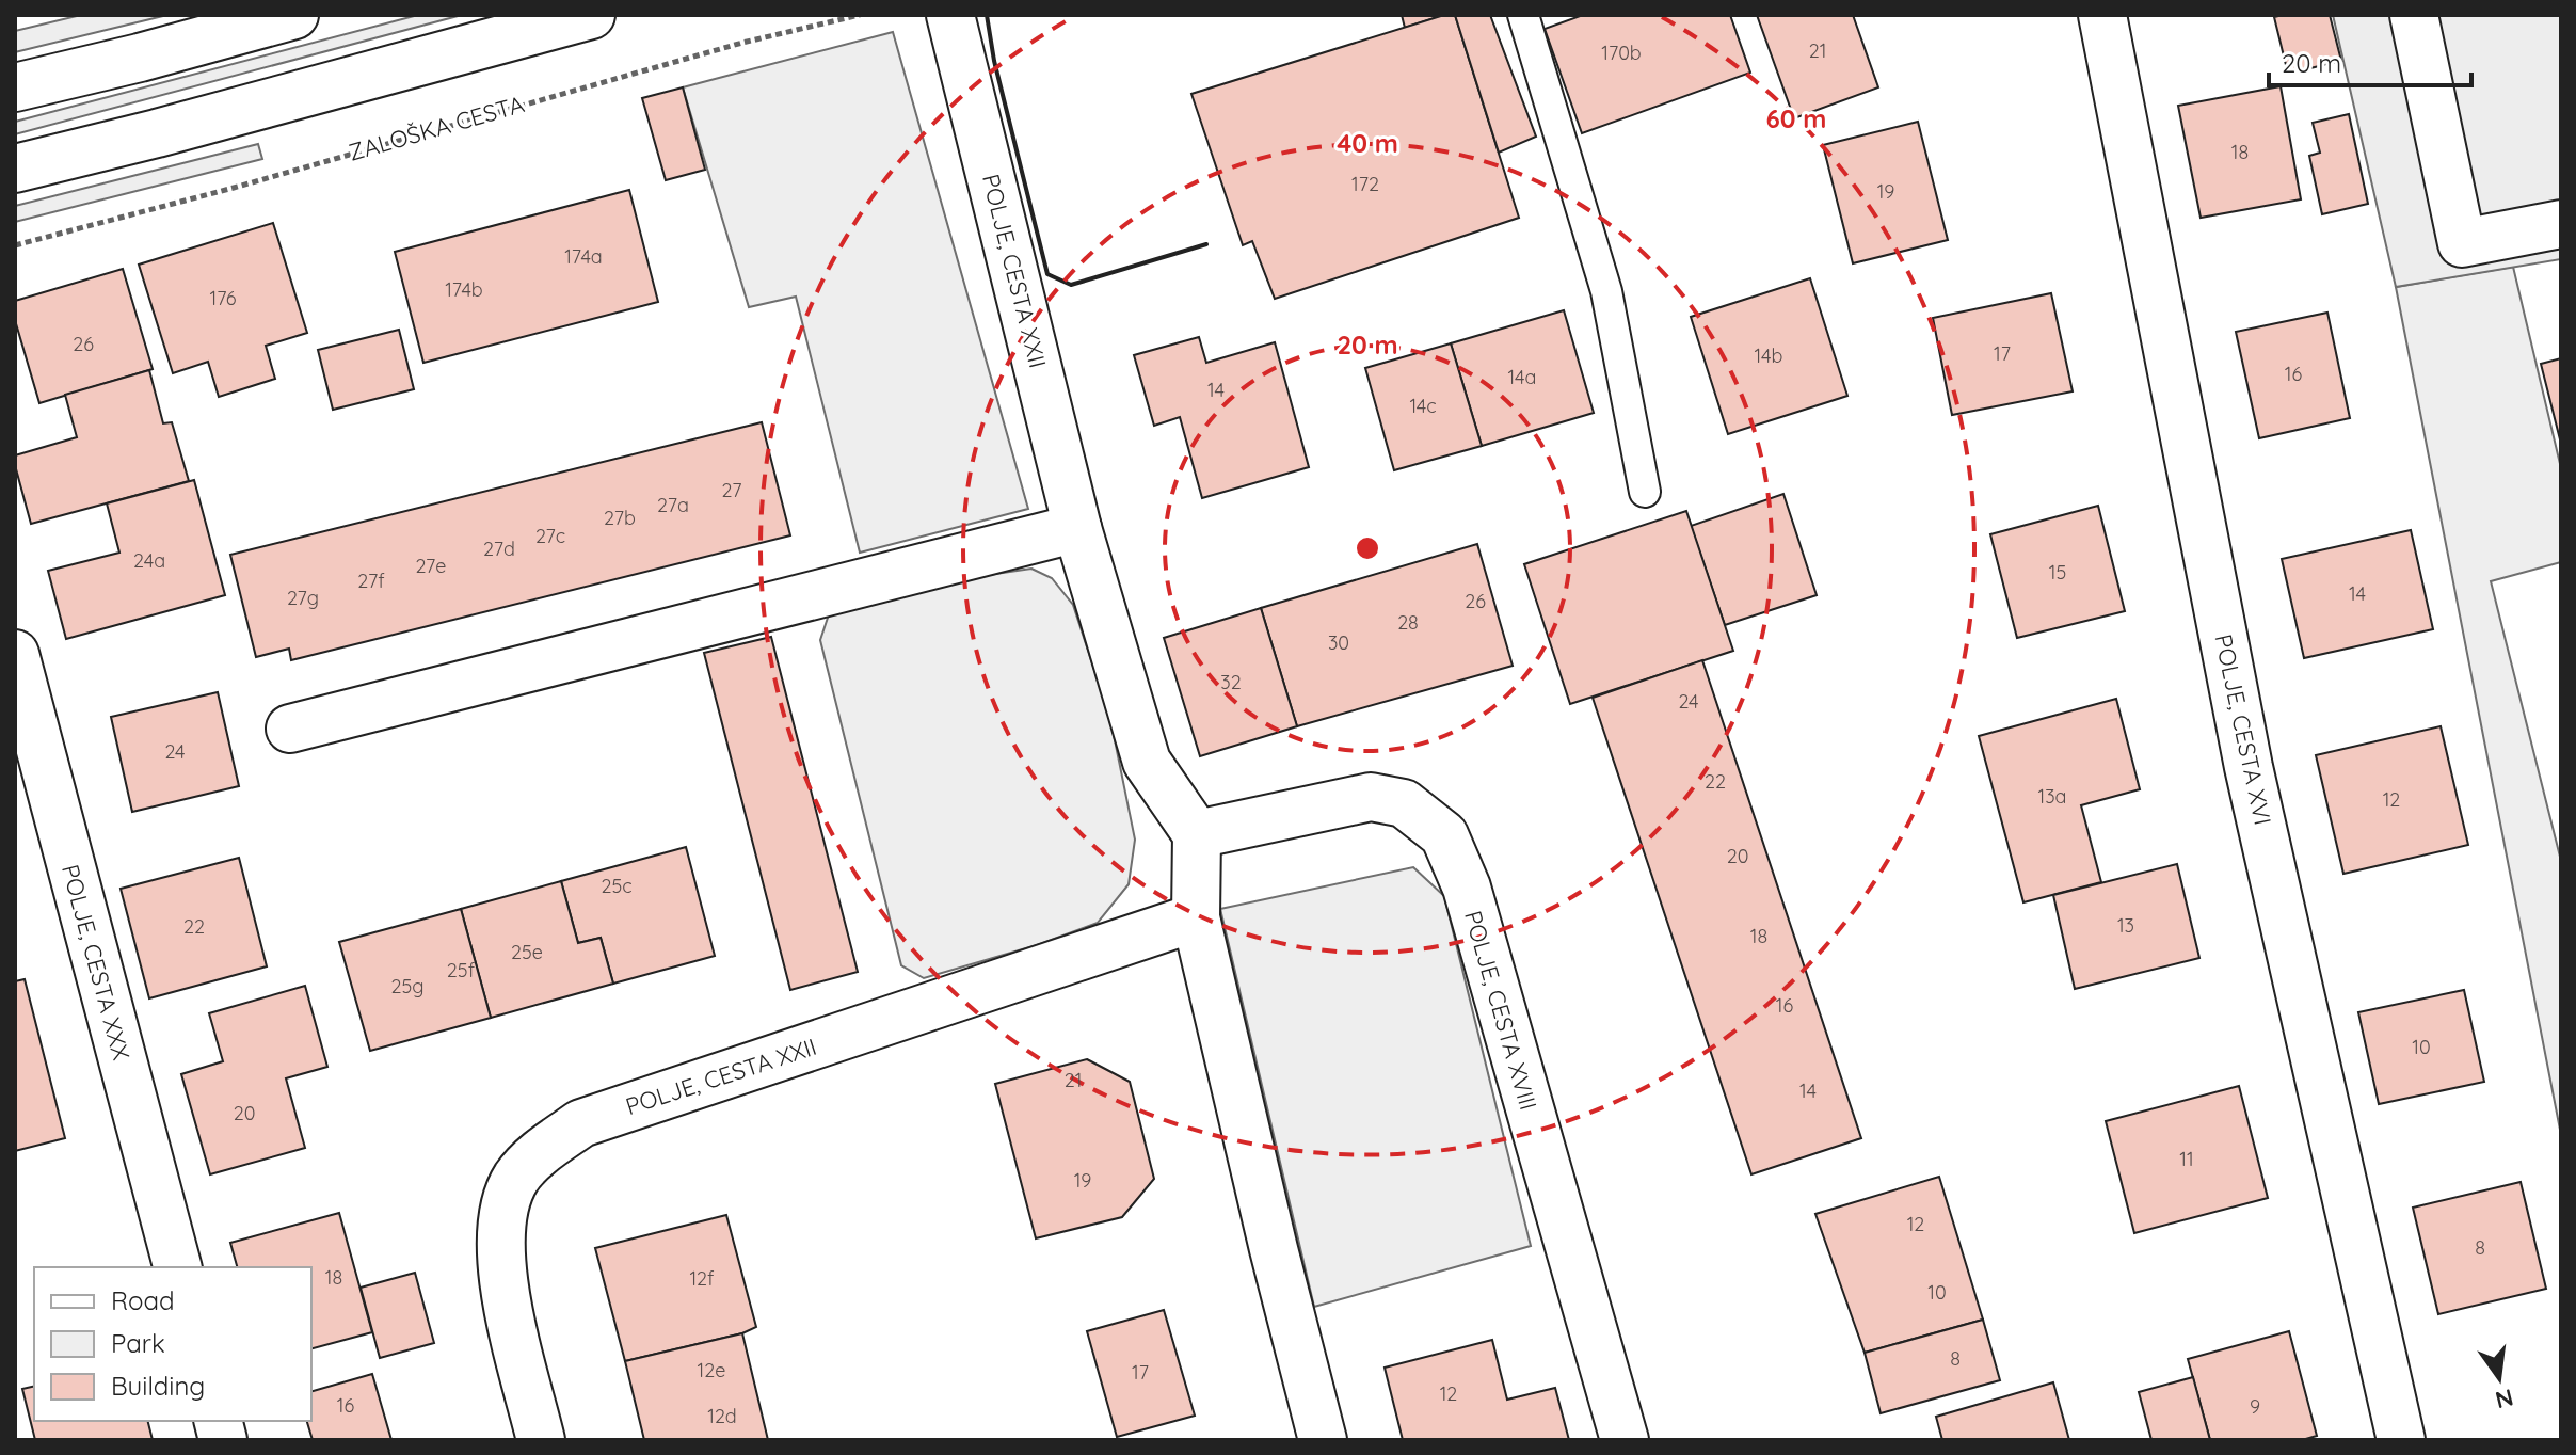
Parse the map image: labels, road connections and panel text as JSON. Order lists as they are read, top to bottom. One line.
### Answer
{"streets":{"street":["POLJE, CESTA XXII","POLJE, CESTA XVI","POLJE, CESTA XXX","POLJE, CESTA XVIII"],"path":["ZALOŠKA CESTA"]},"crossings":[["POLJE, CESTA XXII","POLJE, CESTA XVIII"]],"house_numbers":["21","170b","18","172","19","174a","174b","176","26","17","14b","16","14a","14","14c","27","27a","27b","27c","27d","24a","27e","15","27f","14","27g","26","28","30","32","24","24","22","13a","12","20","25c","13","22","18","25e","25f","25g","16","10","21","14","20","11","19","12","8","18","12f","10","8","12e","17","12","16","9","12d"],"legend":["Road","Park","Building"],"scale_bar":"20 m","north":"bottom","rings":["60 m","40 m","20 m"]}
